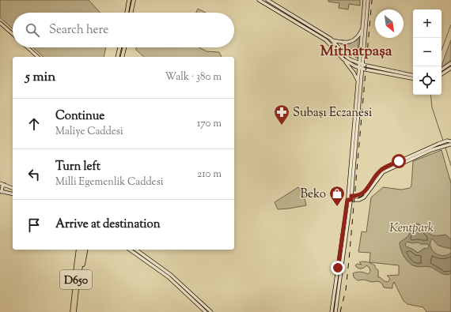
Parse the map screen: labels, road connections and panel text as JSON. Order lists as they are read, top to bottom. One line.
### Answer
{"streets":{"main road":["D650"]},"districts":["Mithatpaşa"],"parks":["Kentpark"],"places":{"pharmacy":["Subaşı Eczanesi"],"shop":["Beko"]},"north":"bottom right","page":{"map_buttons":["+","−"],"search":"Search here","heading":["5 min","Walk · 380 m"],"list":[["Continue","Maliye Caddesi","170 m"],["Turn left","Milli Egemenlik Caddesi","210 m"],"Arrive at destination"]}}
